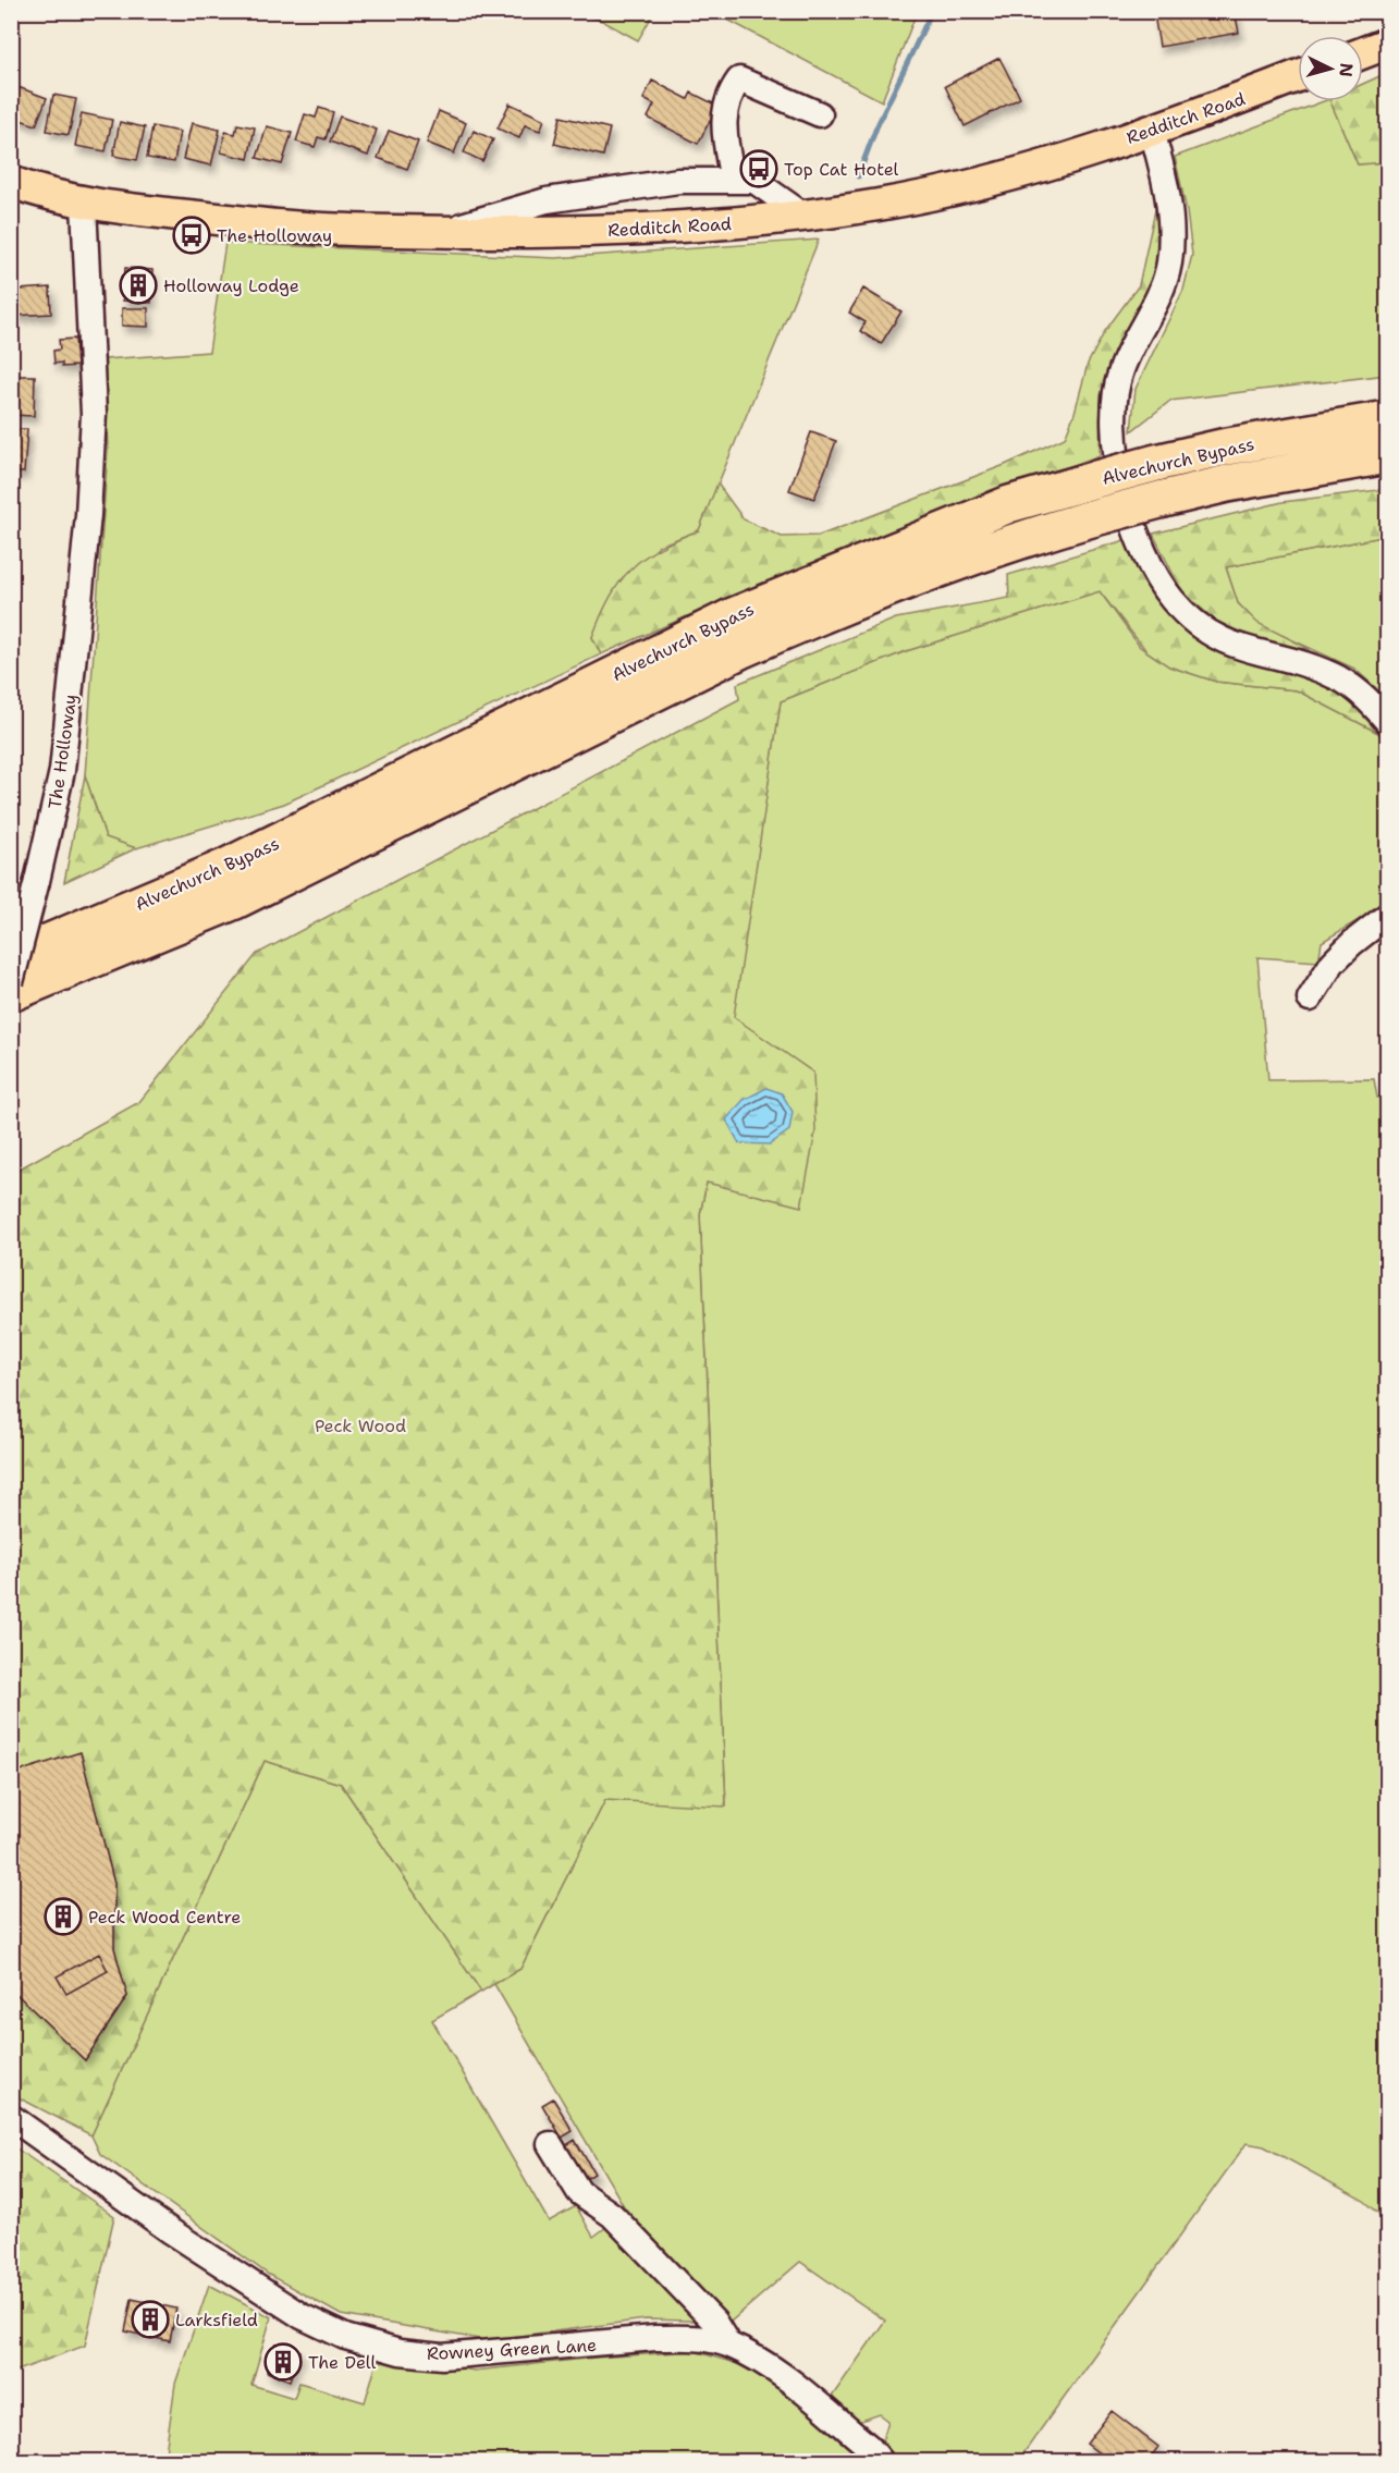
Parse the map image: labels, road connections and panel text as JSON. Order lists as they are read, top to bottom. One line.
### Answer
{"streets":{"highway":["Alvechurch Bypass"],"main road":["Redditch Road"],"street":["The Holloway","Rowney Green Lane"]},"crossings":[["Redditch Road","The Holloway"]],"parks":["Peck Wood"],"places":{"bus stop":["Top Cat Hotel","The Holloway"],"building":["Holloway Lodge","Peck Wood Centre","Larksfield","The Dell"]},"north":"right"}
